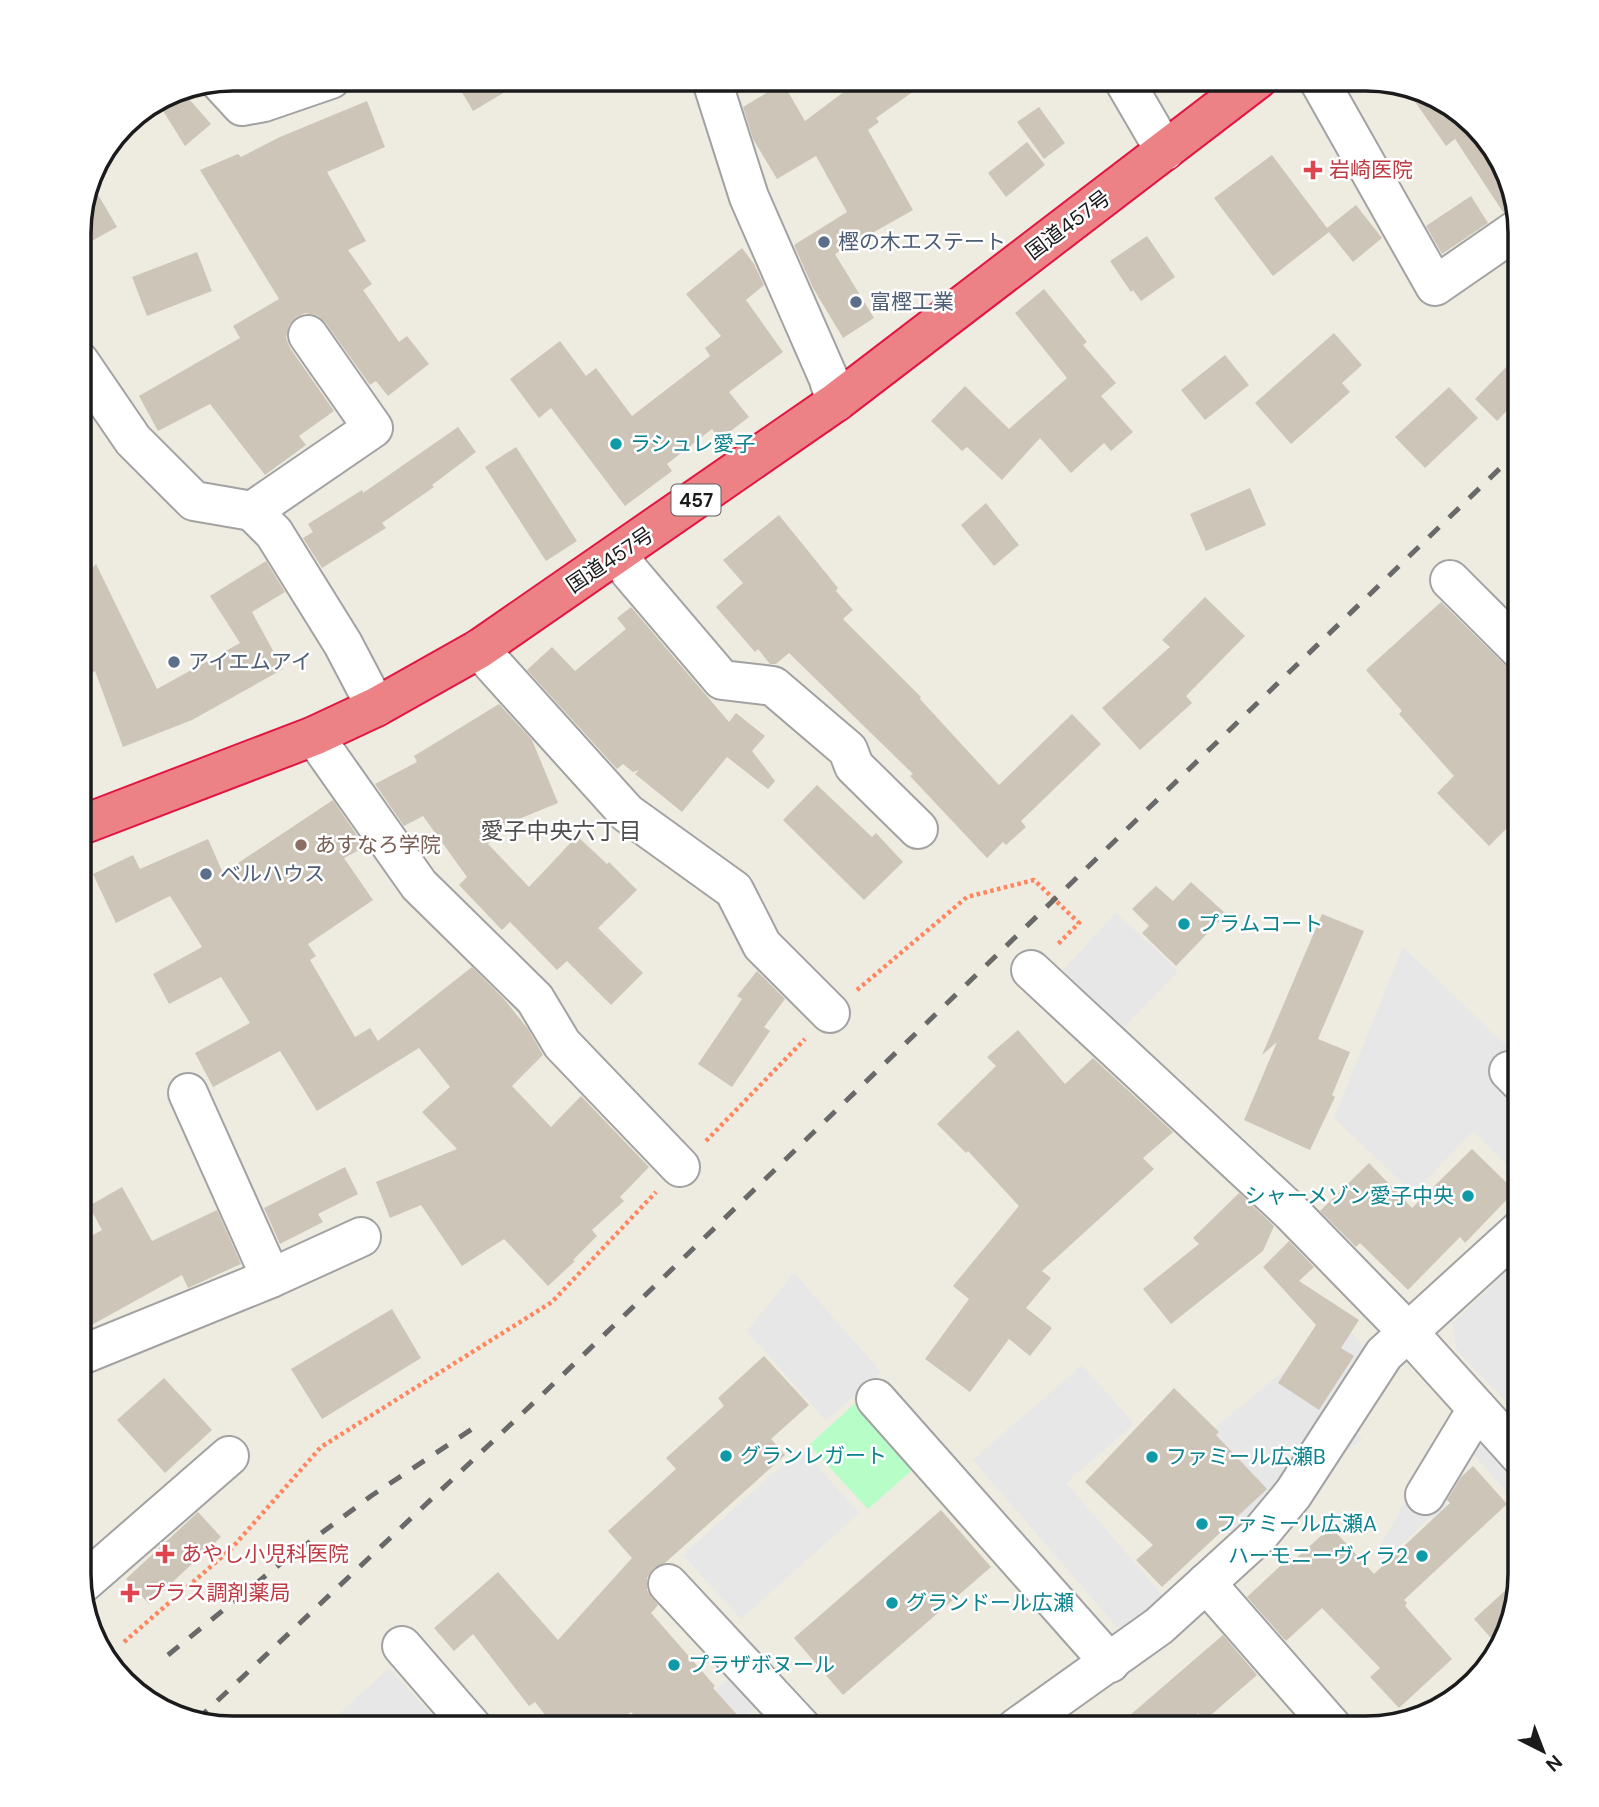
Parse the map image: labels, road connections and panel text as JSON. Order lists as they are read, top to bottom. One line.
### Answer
{"streets":{"highway":["国道457号","457"]},"districts":["愛子中央六丁目"],"places":{"health":["岩崎医院","あやし小児科医院","プラス調剤薬局"],"other":["樫の木エステート","富樫工業","ラシュレ愛子","アイエムアイ","あすなろ学院","ベルハウス","プラムコート","シャーメゾン愛子中央","グランレガート","ファミール広瀬B","ファミール広瀬A","ハーモニーヴィラ2","グランドール広瀬","プラザボヌール"]},"north":"bottom right"}
